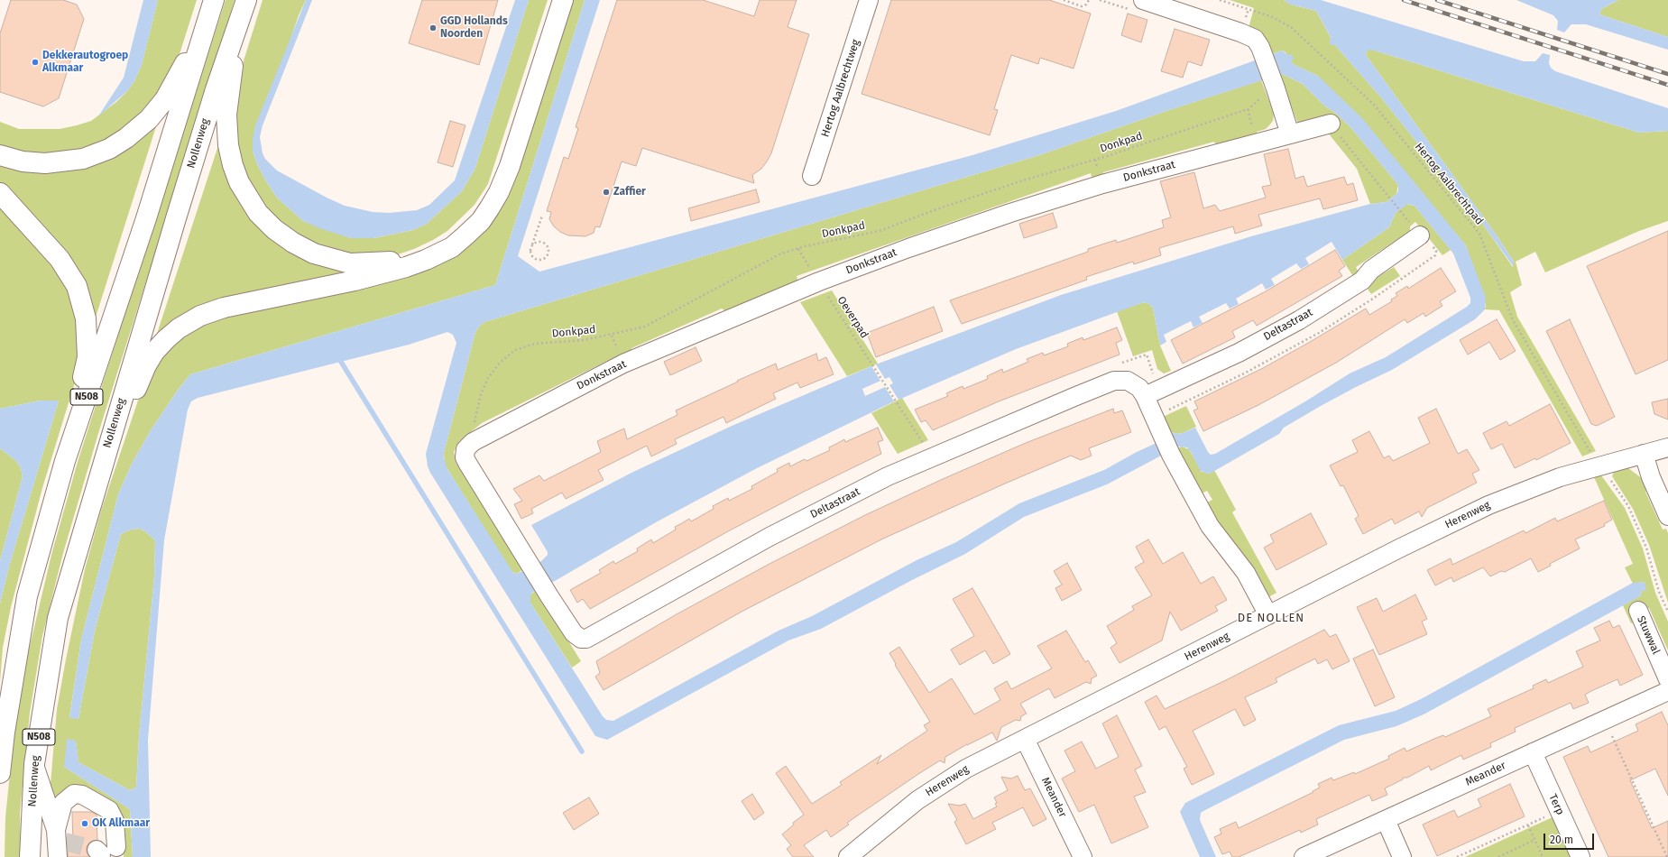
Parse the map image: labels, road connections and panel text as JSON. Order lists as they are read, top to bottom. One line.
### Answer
{"streets":{"highway":["Nollenweg","N508"],"street":["Hertog Aalbrechtweg","Donkstraat","Deltastraat","Herenweg","Stuwwal","Meander","Terp"],"path":["Donkpad","Hertog Aalbrechtpad","Oeverpad"]},"crossings":[["Donkpad","Donkstraat"],["Donkpad","Deltastraat"],["Donkstraat","Oeverpad"],["Donkstraat","Deltastraat"],["Hertog Aalbrechtpad","Herenweg"],["Deltastraat","Herenweg"],["Herenweg","Meander"],["Meander","Terp"]],"districts":["DE NOLLEN"],"places":["GGD Hollands Noorden","Dekkerautogroep Alkmaar","Zaffier","OK Alkmaar"],"scale_bar":"20 m"}
